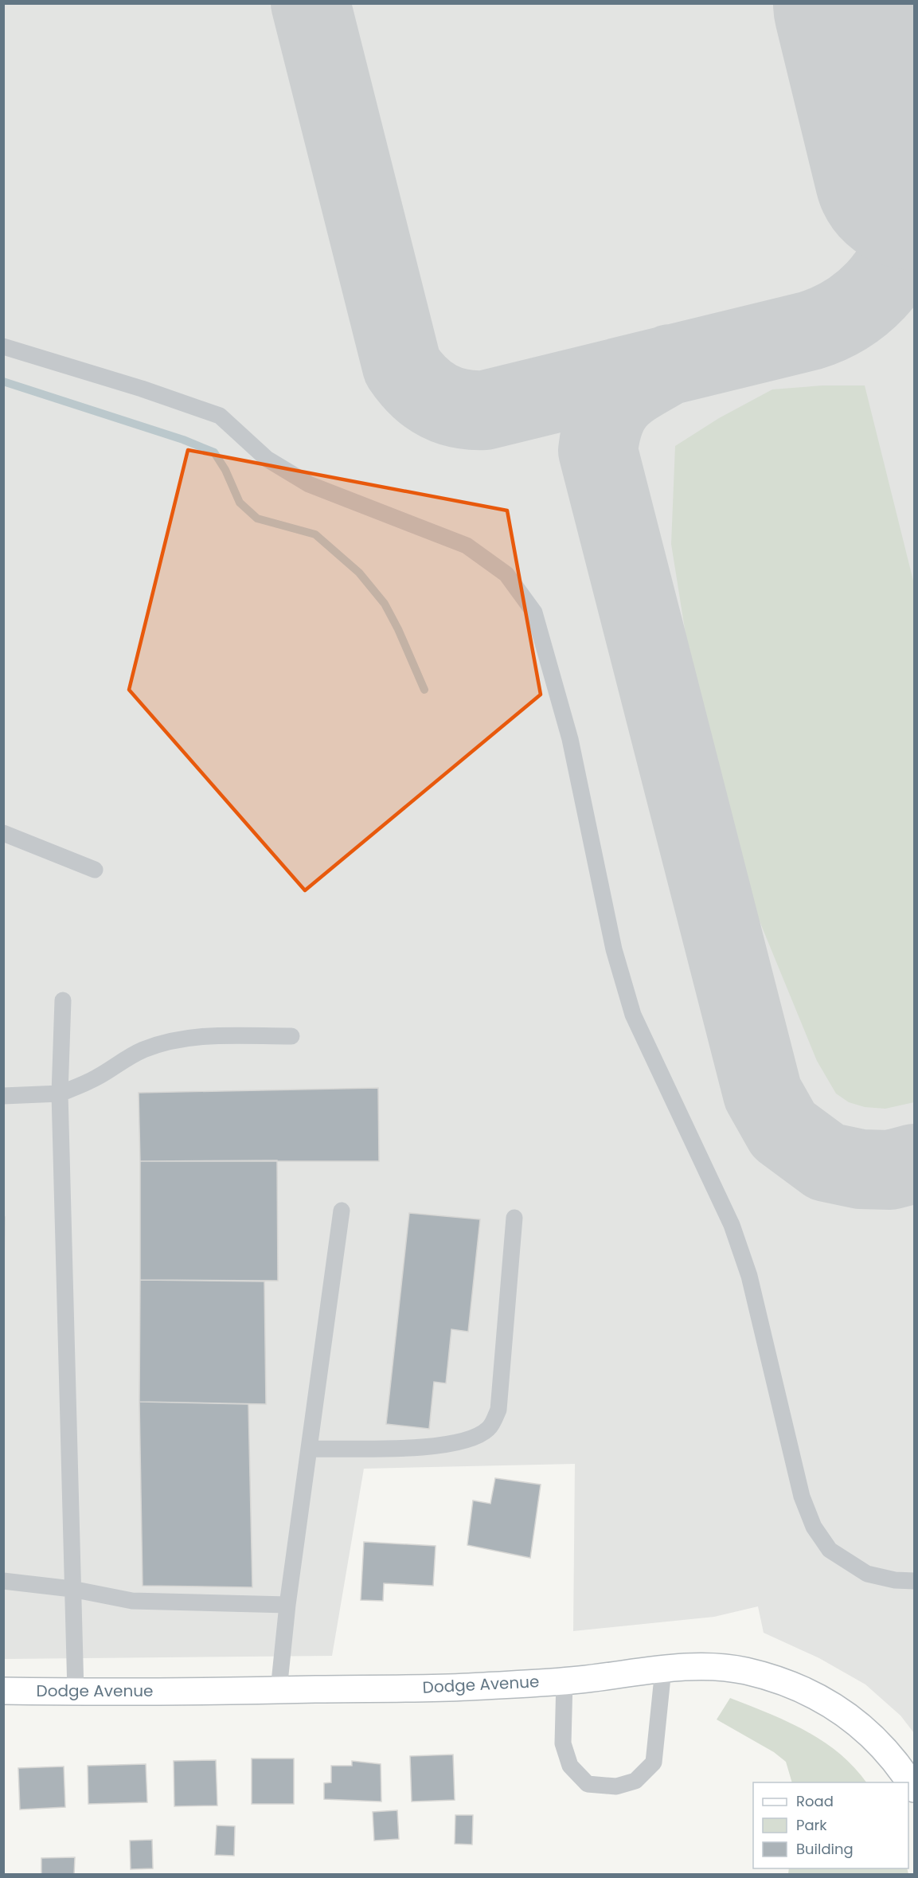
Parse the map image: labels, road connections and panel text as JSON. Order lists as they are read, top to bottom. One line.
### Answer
{"streets":{"main road":["Dodge Avenue"]},"legend":["Road","Park","Building"]}
